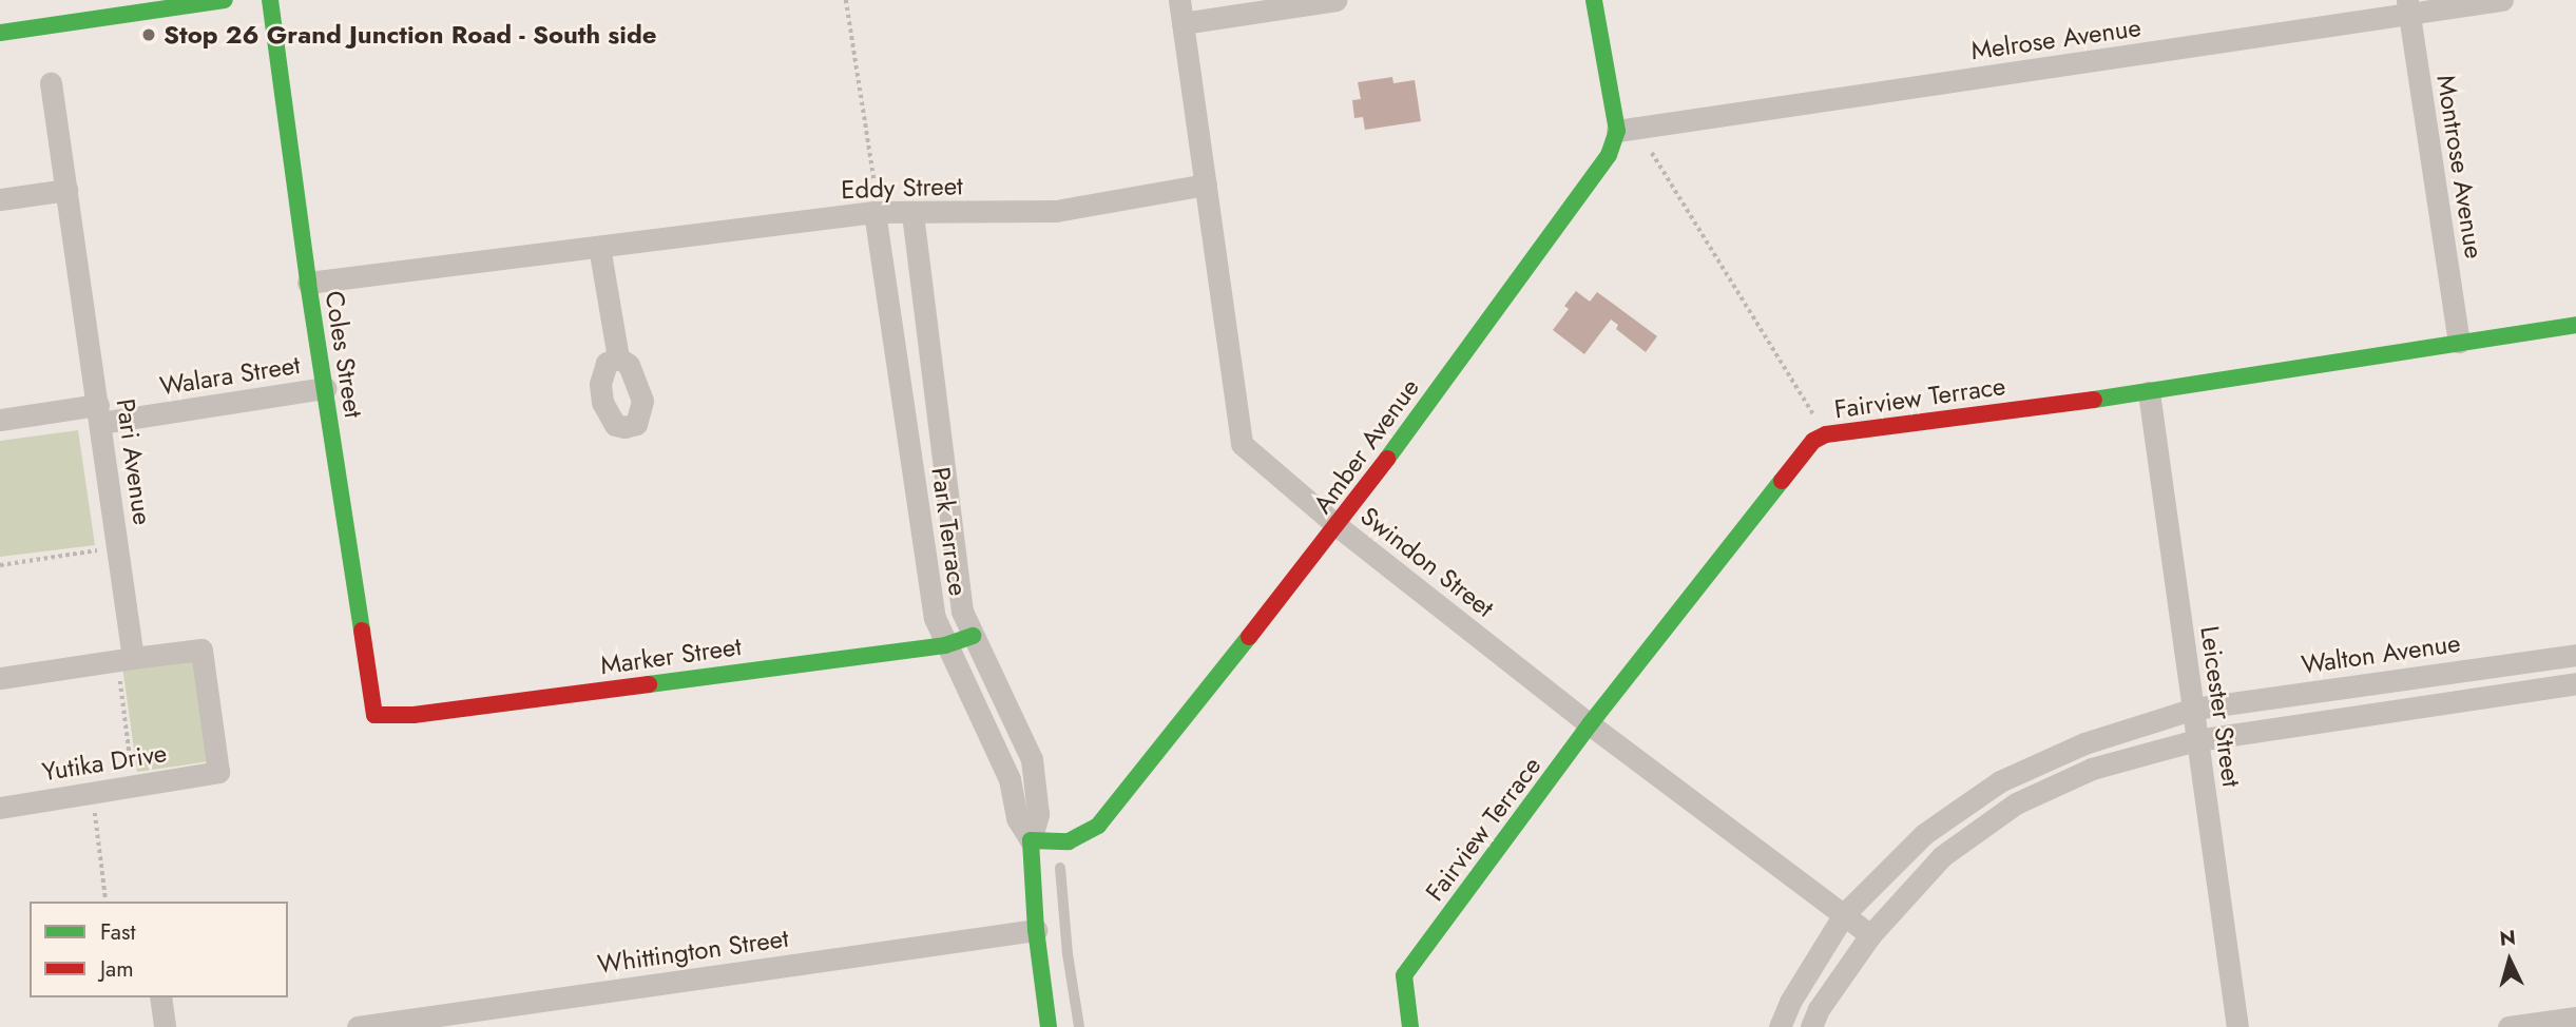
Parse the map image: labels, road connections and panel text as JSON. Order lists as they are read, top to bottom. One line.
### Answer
{"streets":{"main road":["Coles Street","Fairview Terrace","Amber Avenue","Park Terrace","Marker Street"],"street":["Melrose Avenue","Montrose Avenue","Eddy Street","Walara Street","Pari Avenue","Swindon Street","Walton Avenue","Leicester Street","Yutika Drive","Whittington Street"]},"crossings":[["Melrose Avenue","Montrose Avenue"],["Melrose Avenue","Amber Avenue"],["Montrose Avenue","Fairview Terrace"],["Eddy Street","Coles Street"],["Eddy Street","Park Terrace"],["Eddy Street","Swindon Street"],["Coles Street","Walara Street"],["Coles Street","Marker Street"],["Walara Street","Pari Avenue"],["Fairview Terrace","Swindon Street"],["Fairview Terrace","Leicester Street"],["Amber Avenue","Park Terrace"],["Amber Avenue","Swindon Street"],["Pari Avenue","Yutika Drive"],["Park Terrace","Marker Street"],["Park Terrace","Whittington Street"],["Swindon Street","Walton Avenue"],["Walton Avenue","Leicester Street"]],"places":["Stop 26 Grand Junction Road - South side"],"legend":["Fast","Jam"],"north":"top"}
